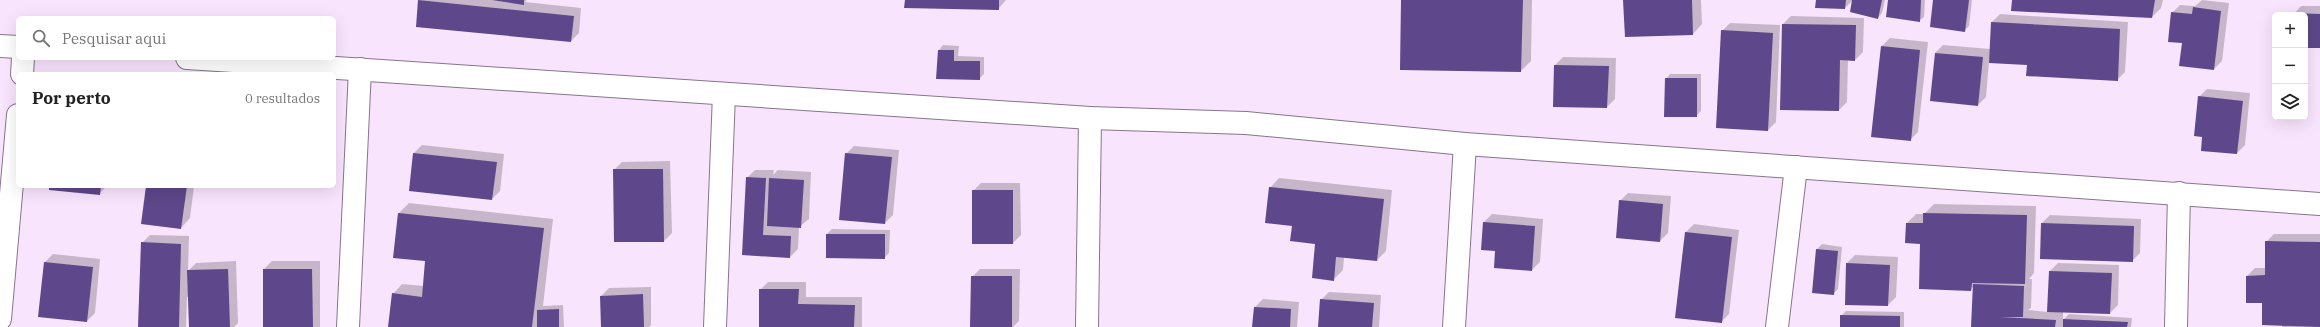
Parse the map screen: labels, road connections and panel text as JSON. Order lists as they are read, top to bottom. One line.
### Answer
{"page":{"map_buttons":["+","−"],"search":"Pesquisar aqui","heading":["Por perto","0 resultados"]}}
